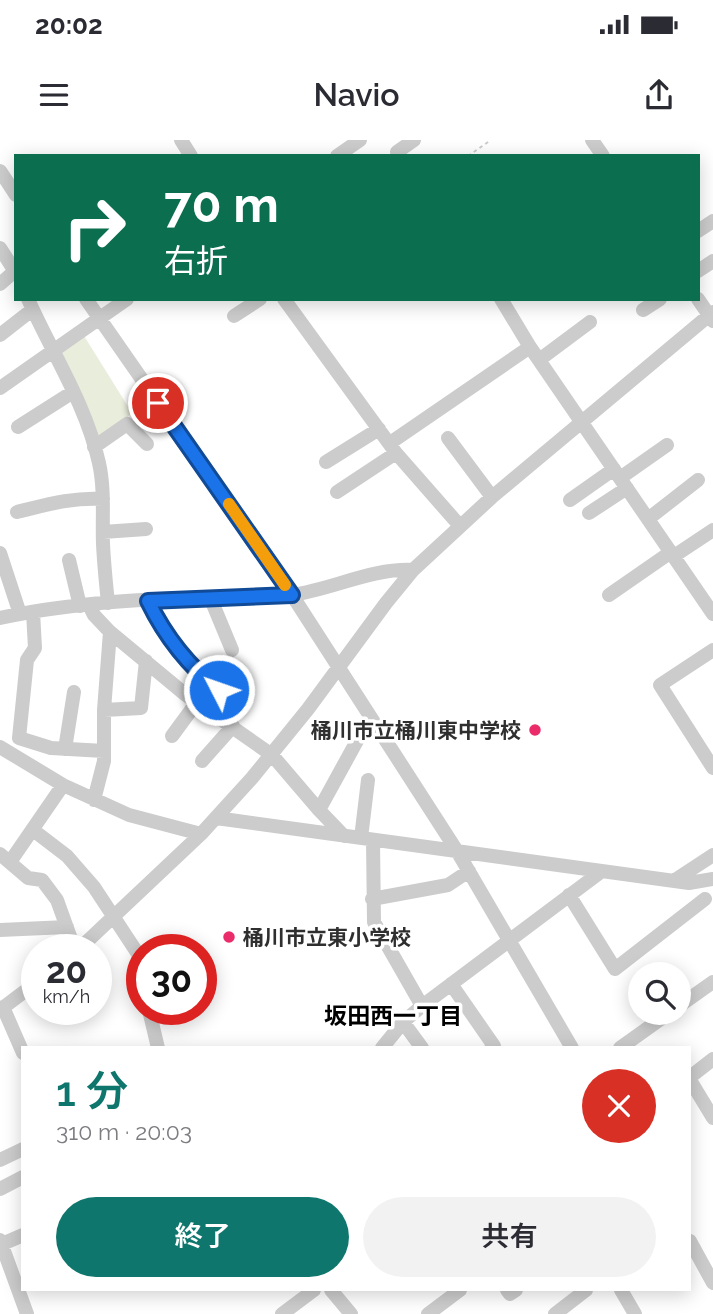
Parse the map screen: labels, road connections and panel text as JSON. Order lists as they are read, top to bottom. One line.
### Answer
{"districts":["坂田西一丁目"],"places":["桶川市立桶川東中学校","桶川市立東小学校"],"page":{"status":"20:02","header":"Navio","turn":["70 m","右折"],"speed":"20 km/h","limit":"30","heading":["1 分","310 m · 20:03"],"buttons":["終了","共有"]}}
